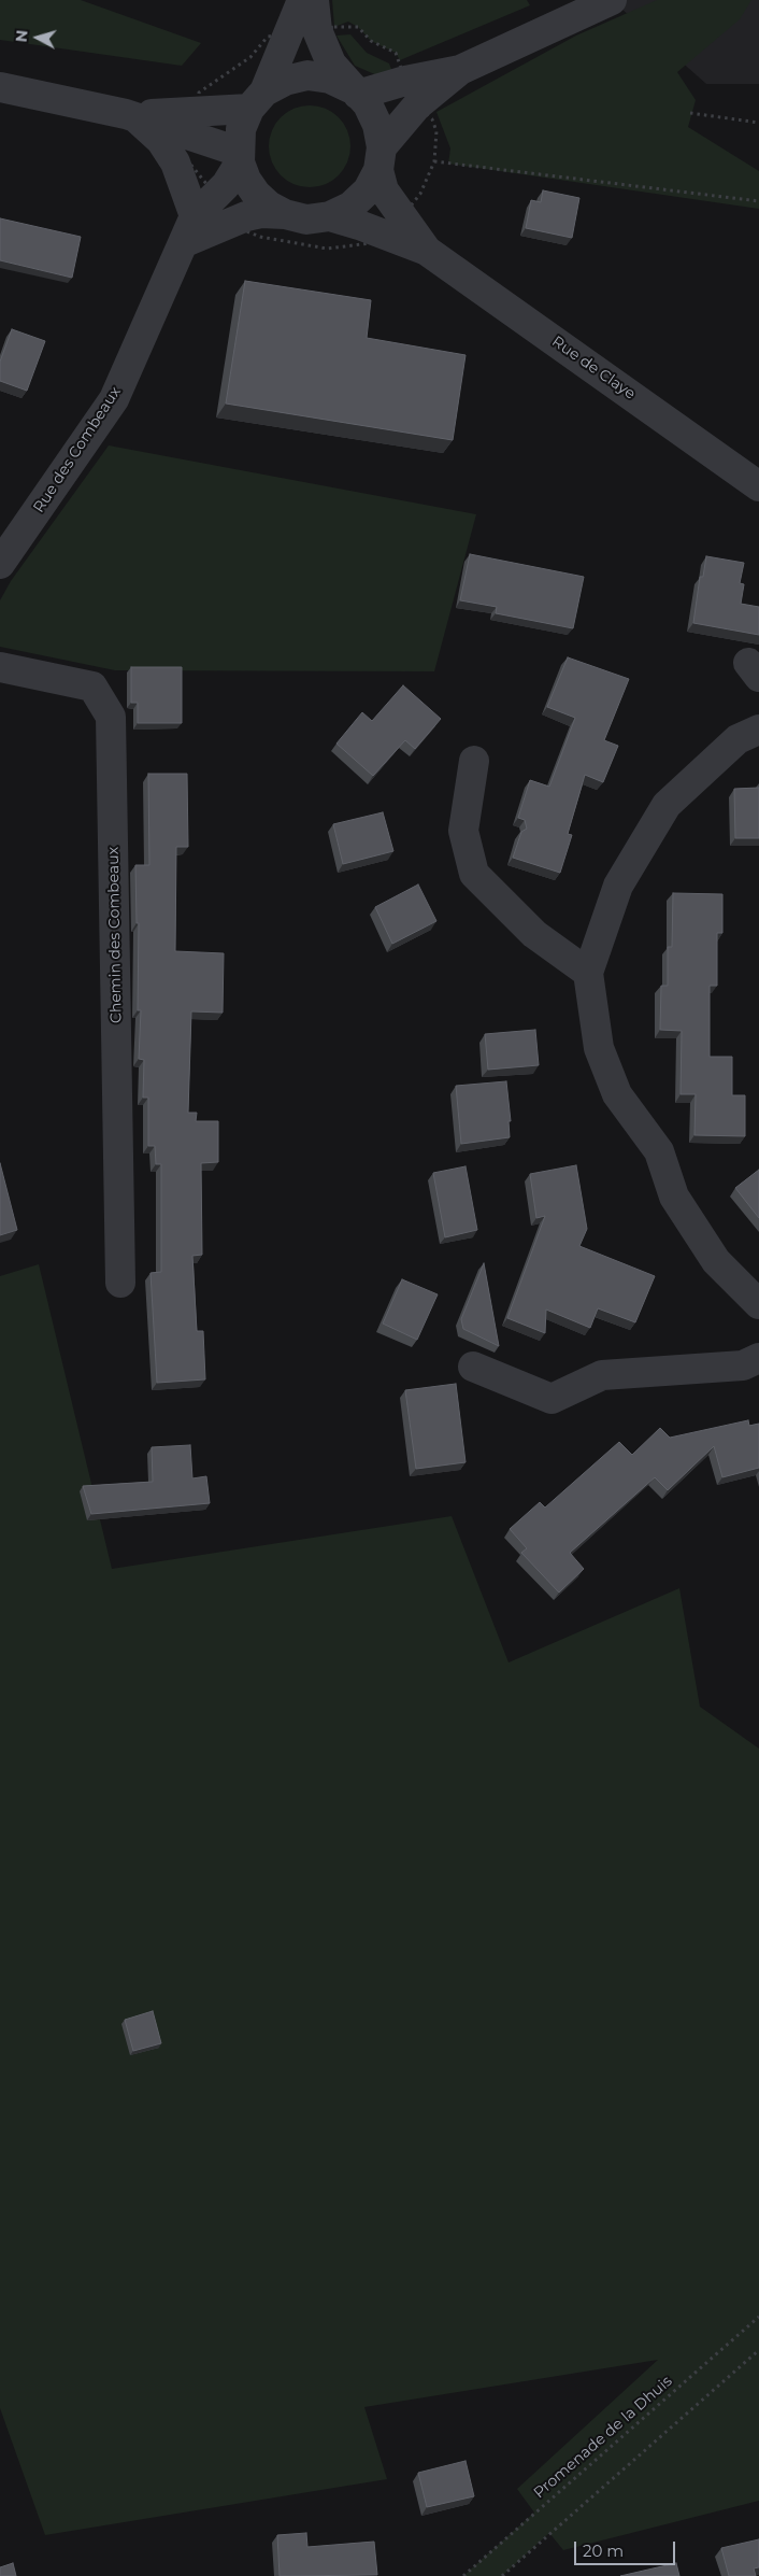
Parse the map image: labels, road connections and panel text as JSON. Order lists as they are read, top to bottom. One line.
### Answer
{"streets":{"street":["Rue de Claye","Rue des Combeaux","Chemin des Combeaux"],"path":["Promenade de la Dhuis"]},"crossings":[["Rue de Claye","Rue des Combeaux"]],"scale_bar":"20 m","north":"left"}
